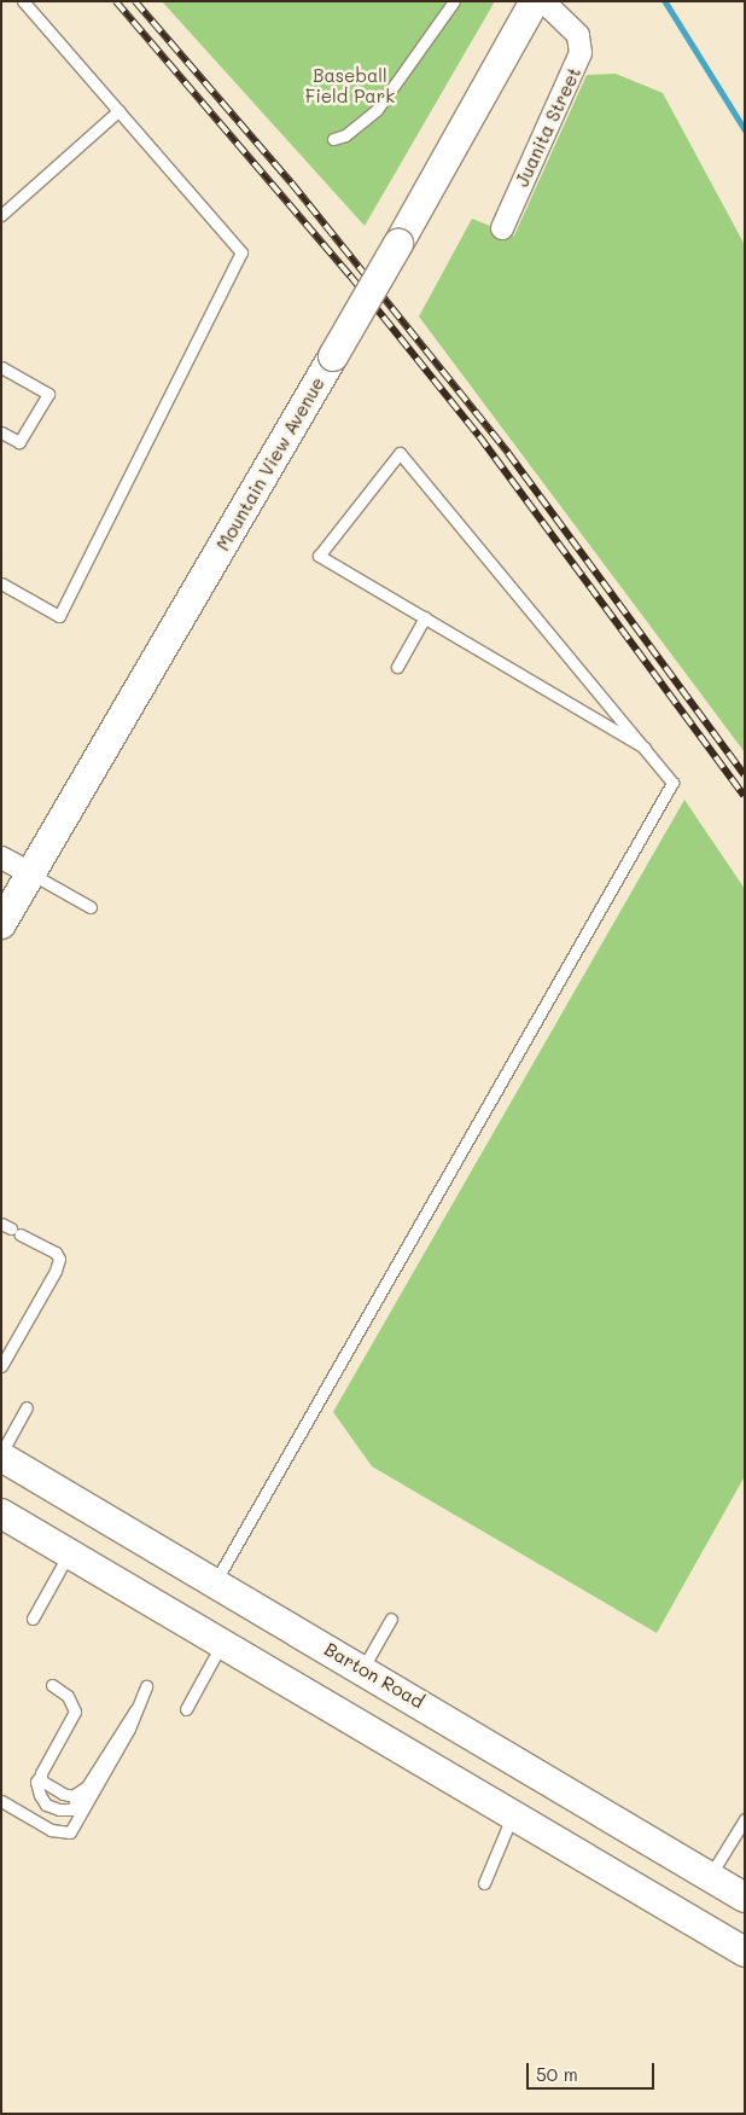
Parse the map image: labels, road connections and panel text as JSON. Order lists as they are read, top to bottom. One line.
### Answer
{"streets":{"main road":["Mountain View Avenue","Barton Road"],"street":["Juanita Street"]},"parks":["Baseball Field Park"],"scale_bar":"50 m"}
